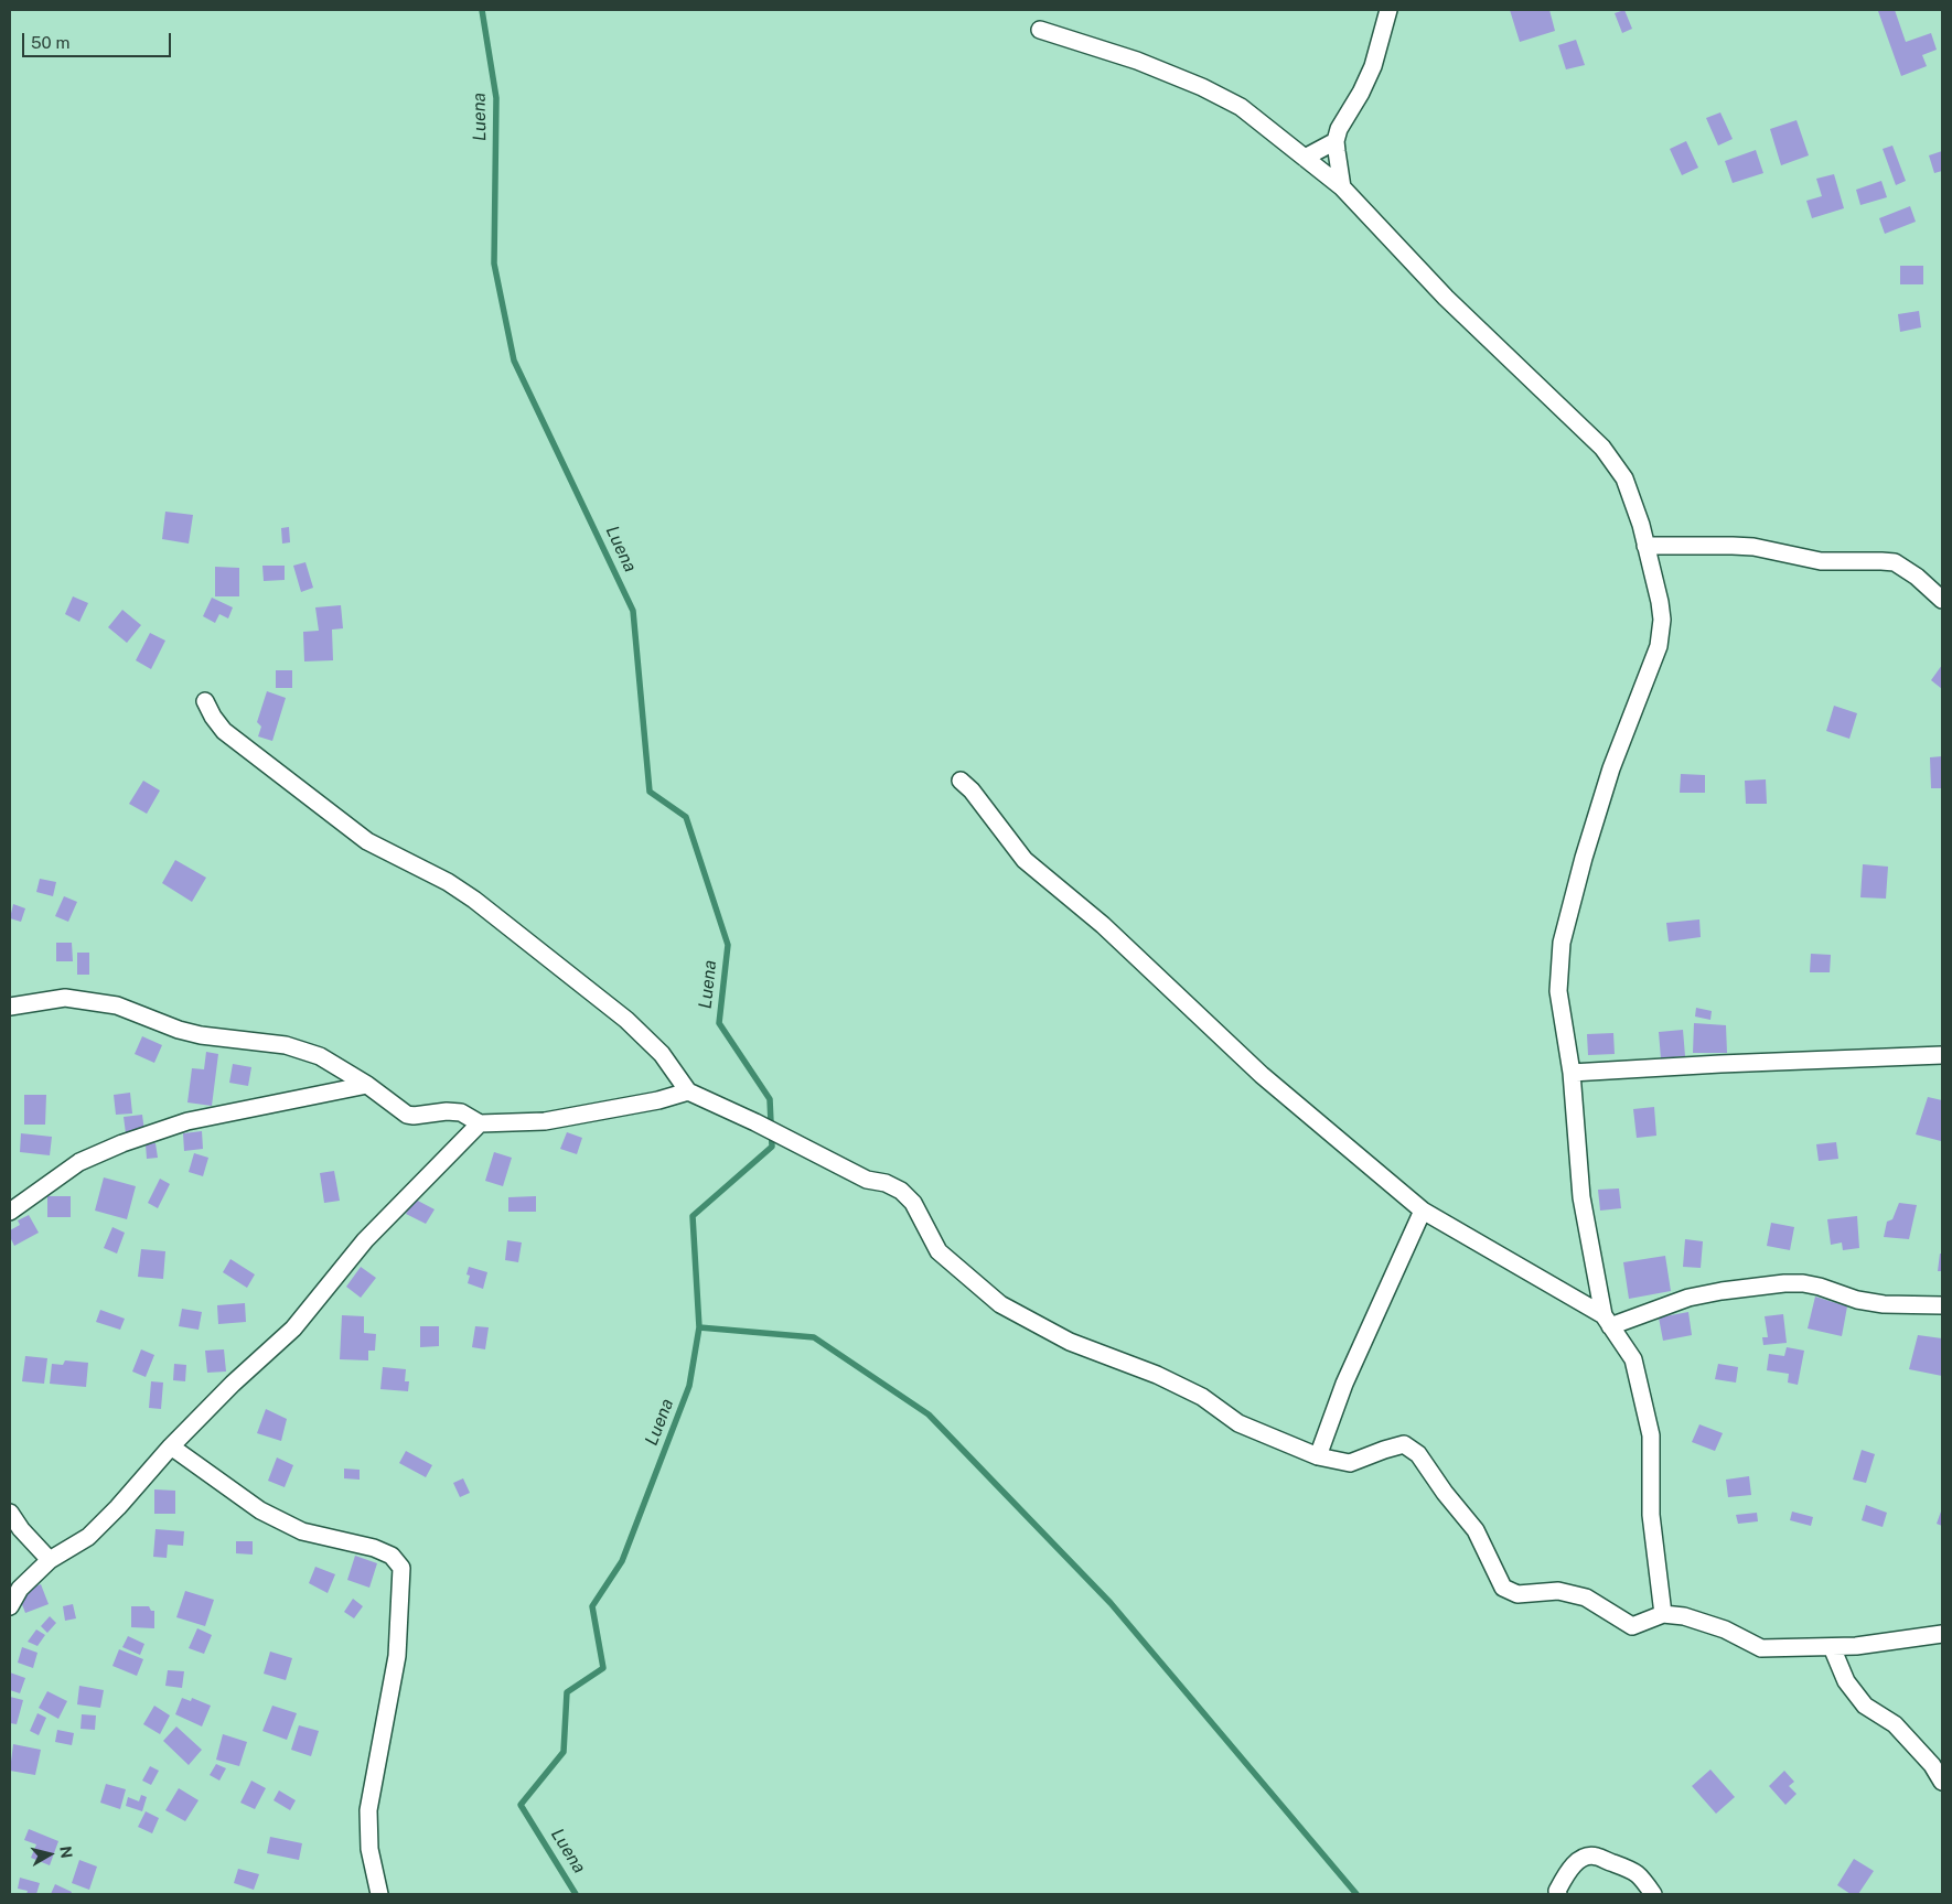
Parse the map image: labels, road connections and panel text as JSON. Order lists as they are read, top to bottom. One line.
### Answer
{"water":["Luena"],"scale_bar":"50 m","north":"right"}
